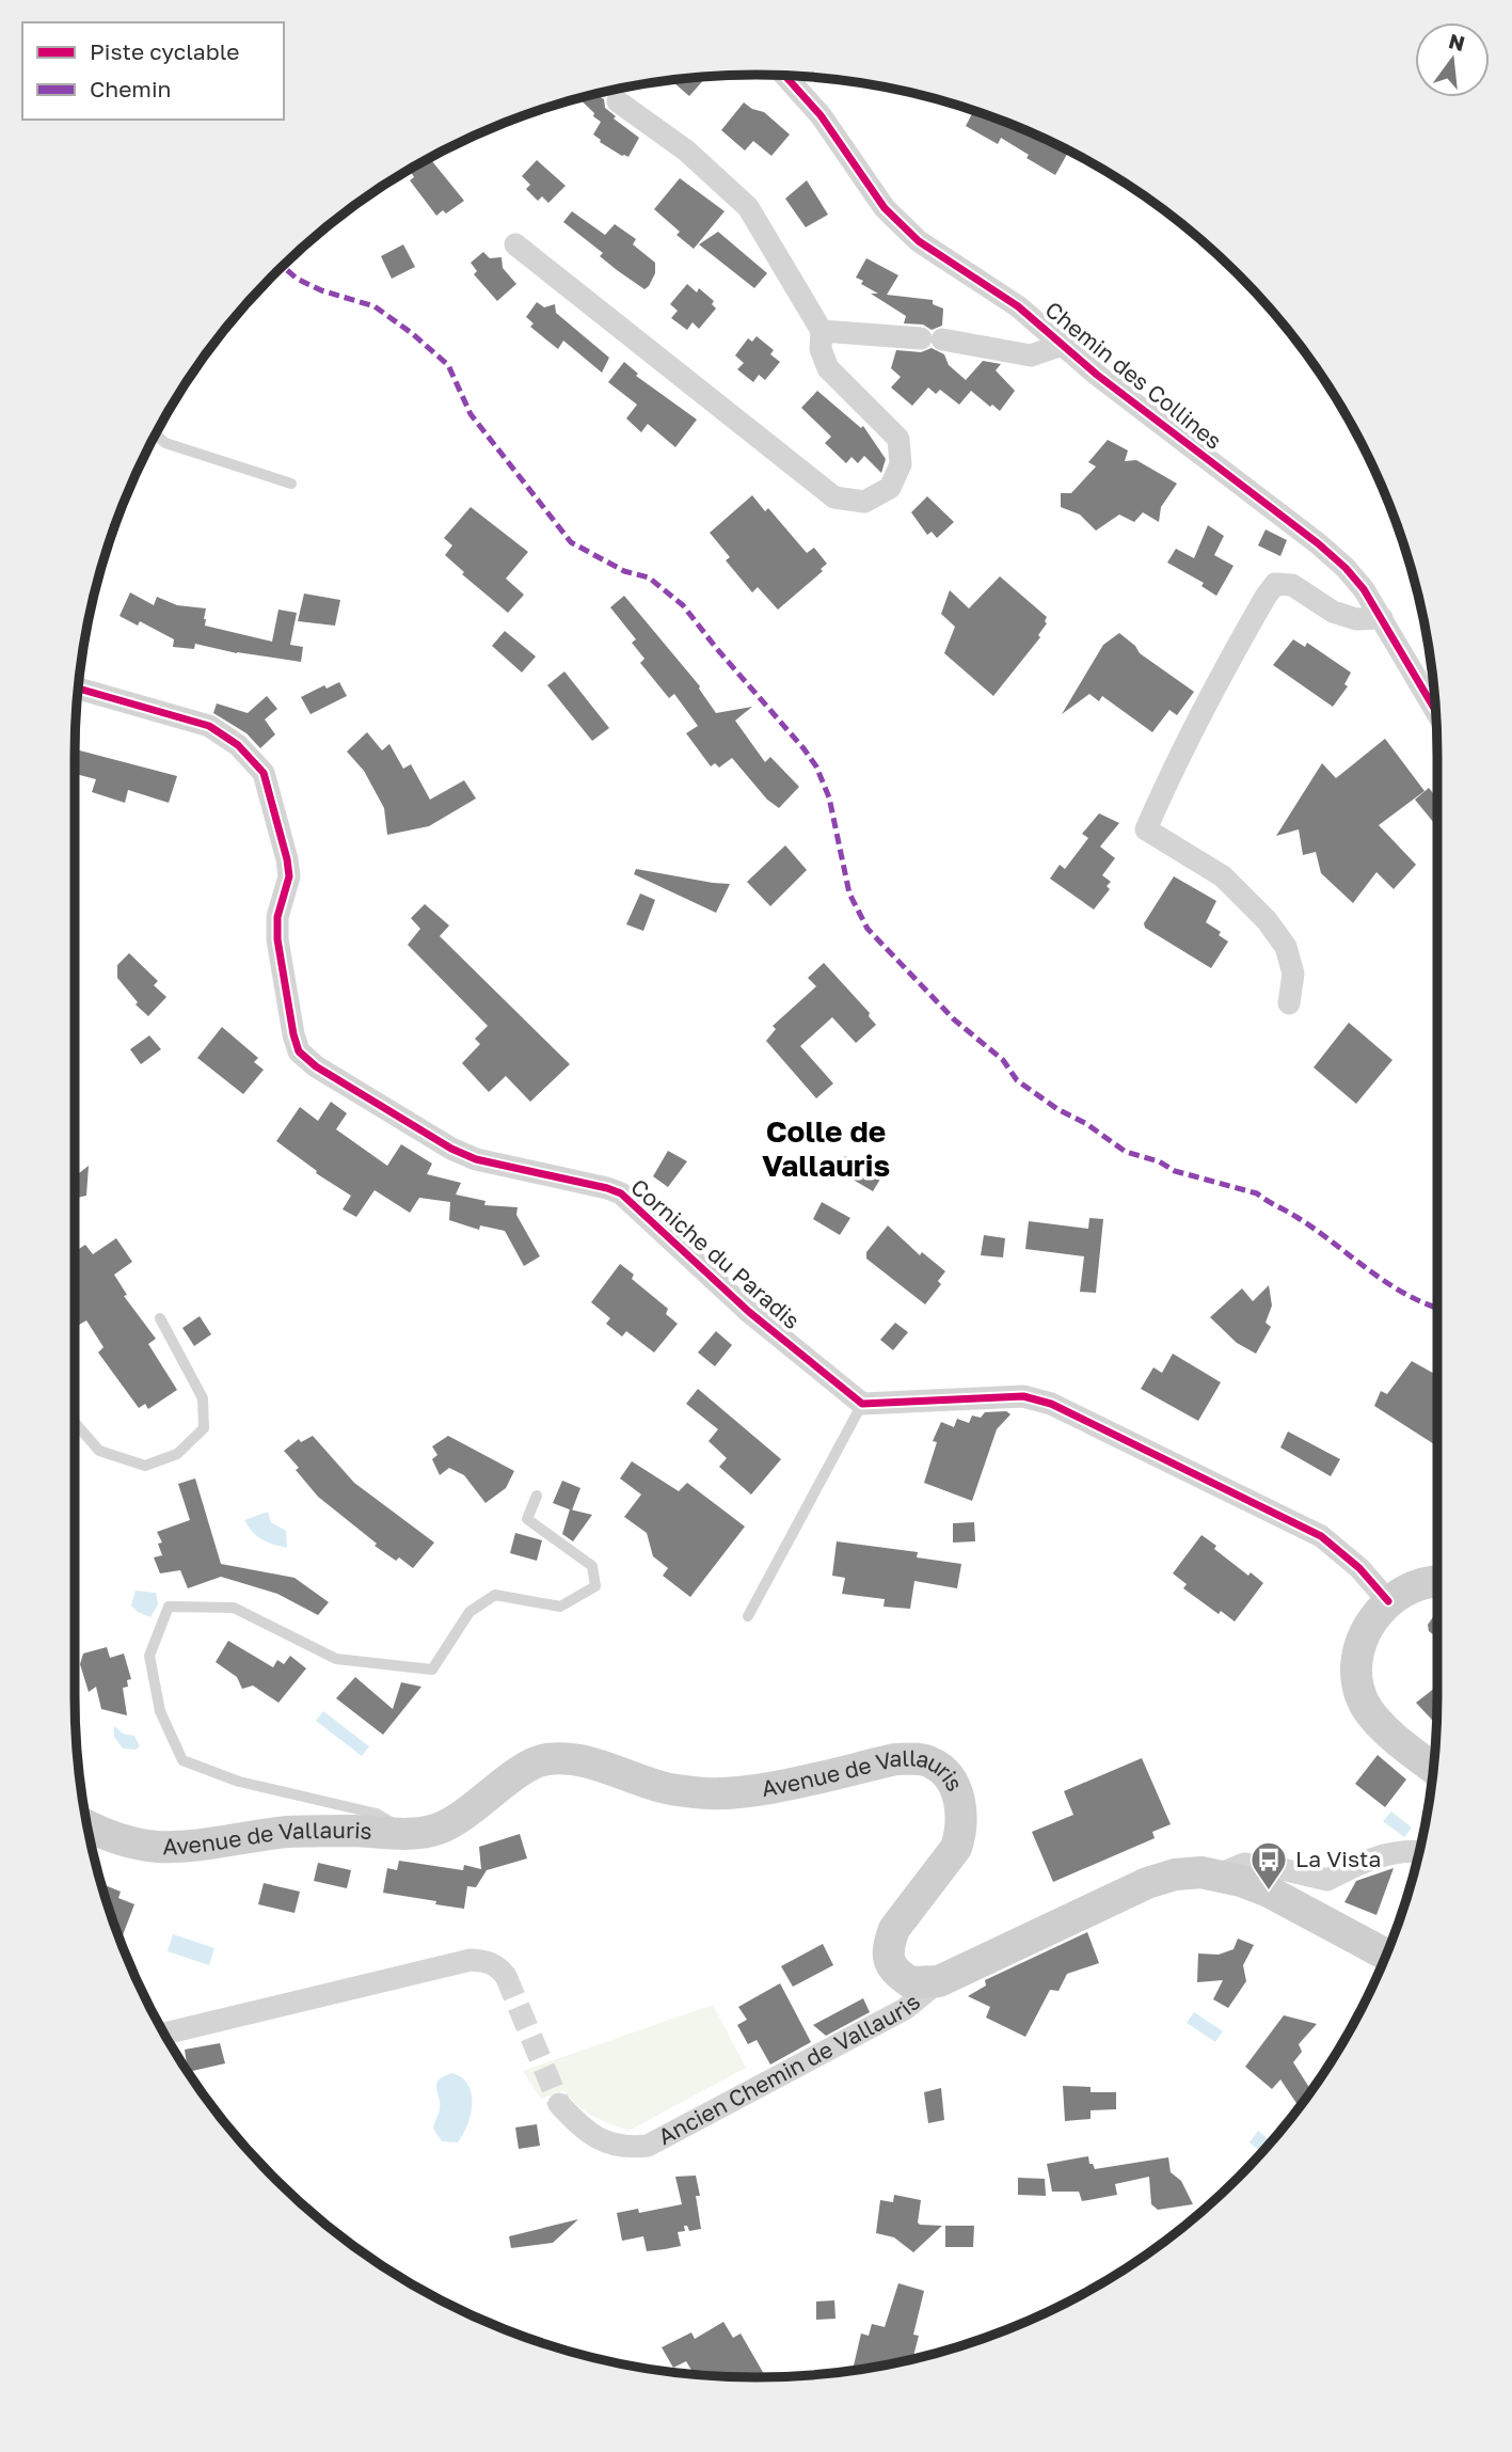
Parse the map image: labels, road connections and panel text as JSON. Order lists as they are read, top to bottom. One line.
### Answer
{"streets":{"main road":["Avenue de Vallauris"],"street":["Chemin des Collines","Corniche du Paradis","Ancien Chemin de Vallauris"]},"crossings":[["Avenue de Vallauris","Ancien Chemin de Vallauris"]],"districts":["Colle de Vallauris"],"places":{"bus stop":["La Vista"]},"legend":["Piste cyclable","Chemin"],"north":"top"}
